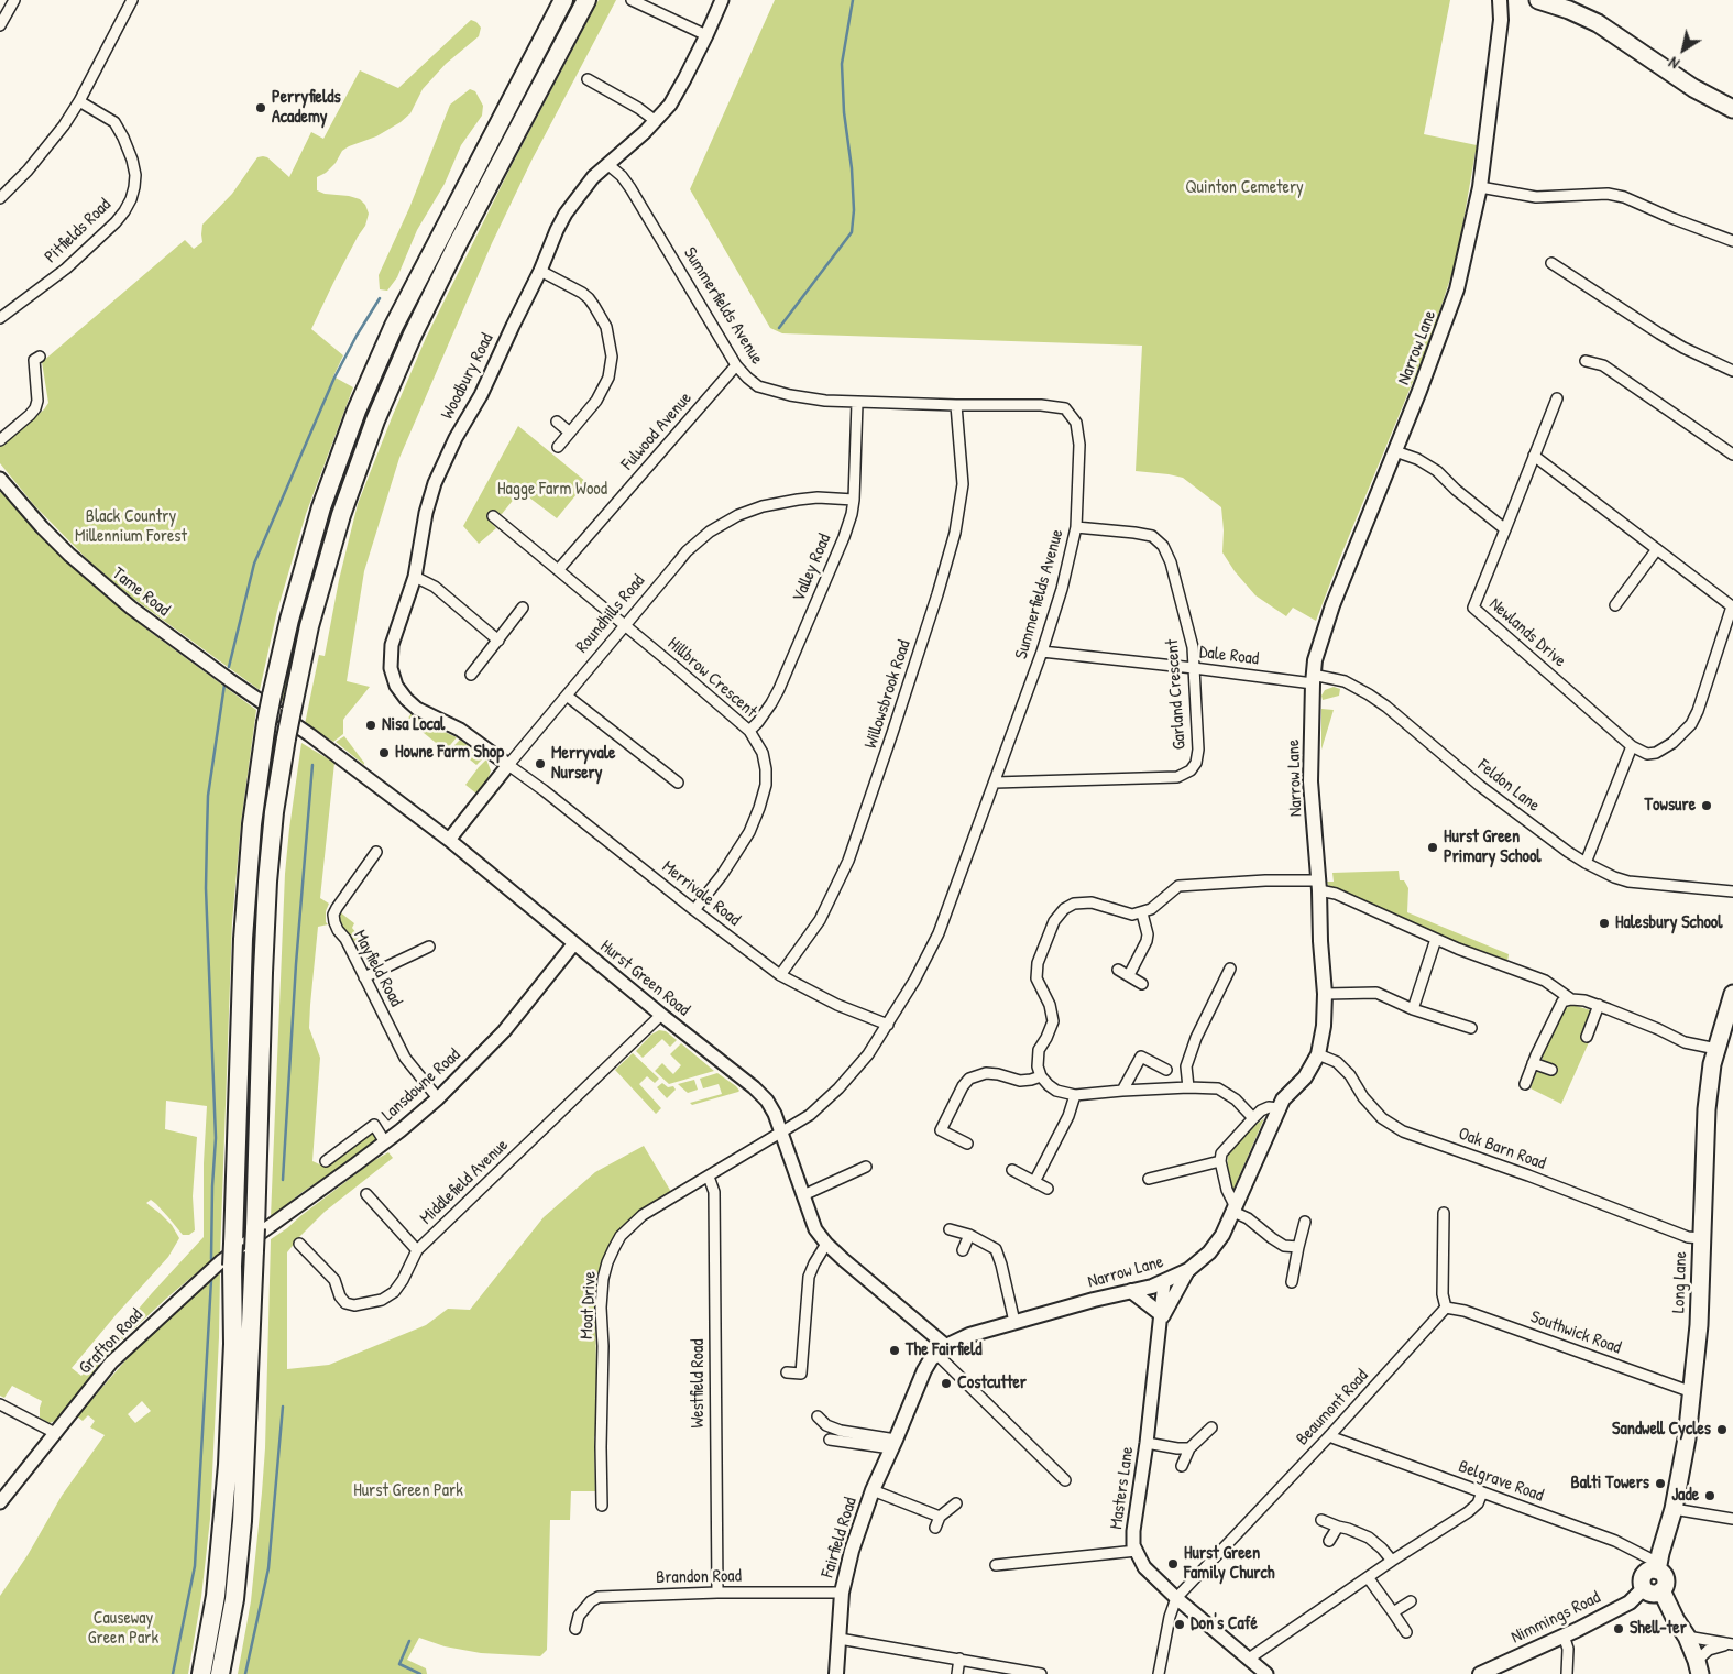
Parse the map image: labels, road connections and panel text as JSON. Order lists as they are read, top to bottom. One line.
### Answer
{"streets":{"main road":["Narrow Lane","Long Lane","Fairfield Road","Nimmings Road"],"street":["Pitfields Road","Summerfields Avenue","Woodbury Road","Fulwood Avenue","Valley Road","Tame Road","Roundhills Road","Newlands Drive","Dale Road","Hillbrow Crescent","Willowsbrook Road","Garland Crescent","Feldon Lane","Merrivale Road","Mayfield Road","Hurst Green Road","Lansdowne Road","Oak Barn Road","Middlefield Avenue","Moat Drive","Southwick Road","Grafton Road","Westfield Road","Beaumont Road","Belgrave Road","Masters Lane","Brandon Road"]},"crossings":[["Summerfields Avenue","Woodbury Road"],["Summerfields Avenue","Fulwood Avenue"],["Summerfields Avenue","Valley Road"],["Summerfields Avenue","Dale Road"],["Summerfields Avenue","Willowsbrook Road"],["Summerfields Avenue","Garland Crescent"],["Summerfields Avenue","Merrivale Road"],["Summerfields Avenue","Hurst Green Road"],["Summerfields Avenue","Moat Drive"],["Narrow Lane","Dale Road"],["Narrow Lane","Feldon Lane"],["Narrow Lane","Hurst Green Road"],["Narrow Lane","Oak Barn Road"],["Narrow Lane","Masters Lane"],["Narrow Lane","Fairfield Road"],["Woodbury Road","Roundhills Road"],["Woodbury Road","Merrivale Road"],["Fulwood Avenue","Hillbrow Crescent"],["Valley Road","Roundhills Road"],["Valley Road","Hillbrow Crescent"],["Tame Road","Hurst Green Road"],["Roundhills Road","Hillbrow Crescent"],["Roundhills Road","Merrivale Road"],["Roundhills Road","Hurst Green Road"],["Dale Road","Garland Crescent"],["Dale Road","Feldon Lane"],["Hillbrow Crescent","Merrivale Road"],["Willowsbrook Road","Merrivale Road"],["Mayfield Road","Lansdowne Road"],["Hurst Green Road","Lansdowne Road"],["Hurst Green Road","Middlefield Avenue"],["Hurst Green Road","Moat Drive"],["Hurst Green Road","Fairfield Road"],["Lansdowne Road","Grafton Road"],["Oak Barn Road","Long Lane"],["Long Lane","Southwick Road"],["Long Lane","Belgrave Road"],["Long Lane","Nimmings Road"],["Moat Drive","Westfield Road"],["Southwick Road","Beaumont Road"],["Westfield Road","Brandon Road"],["Beaumont Road","Belgrave Road"],["Beaumont Road","Masters Lane"],["Belgrave Road","Nimmings Road"],["Fairfield Road","Brandon Road"]],"parks":["Quinton Cemetery","Hagge Farm Wood","Black Country Millennium Forest","Hurst Green Park","Causeway Green Park"],"places":["Perryfields Academy","Nisa Local","Howne Farm Shop","Merryvale Nursery","Towsure","Hurst Green Primary School","Halesbury School","The Fairfield","Costcutter","Sandwell Cycles","Balti Towers","Jade","Hurst Green Family Church","Don's Café","Shell-ter"],"north":"bottom left"}
